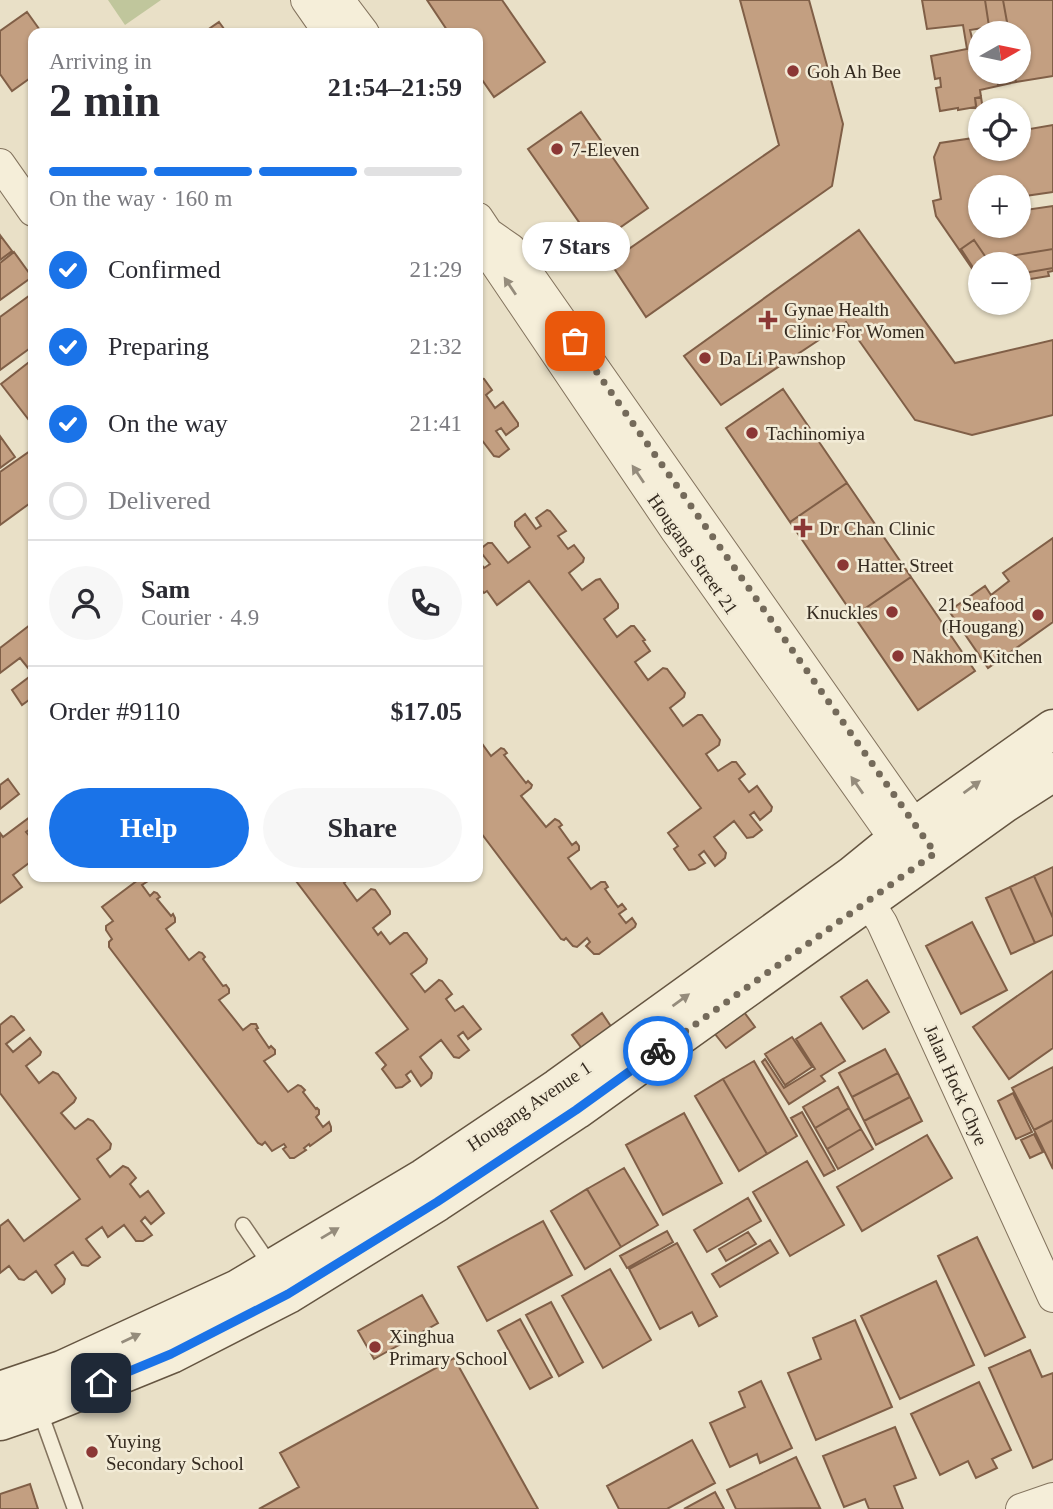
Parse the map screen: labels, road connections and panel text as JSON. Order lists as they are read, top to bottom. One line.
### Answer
{"streets":{"main road":["Hougang Avenue 1"],"street":["Hougang Street 21","Jalan Hock Chye"]},"crossings":[["Hougang Street 21","Hougang Avenue 1"],["Jalan Hock Chye","Hougang Avenue 1"]],"places":{"other":["Goh Ah Bee","7-Eleven","7 Stars","Da Li Pawnshop","Tachinomiya","Hatter Street","Knuckles","21 Seafood (Hougang)","Nakhom Kitchen","Xinghua Primary School","Yuying Secondary School"],"health":["Gynae Health Clinic For Women","Dr Chan Clinic"]},"north":"right","page":{"map_buttons":["+","−"],"heading":["2 min","Arriving in","21:54–21:59"],"panel":["Sam","Courier · 4.9","Order #9110","$17.05"],"bar":"On the way · 160 m","bubble":"7 Stars","list":[["Confirmed","21:29"],["Preparing","21:32"],["On the way","21:41"],"Delivered"],"buttons":["Help","Share"]}}
